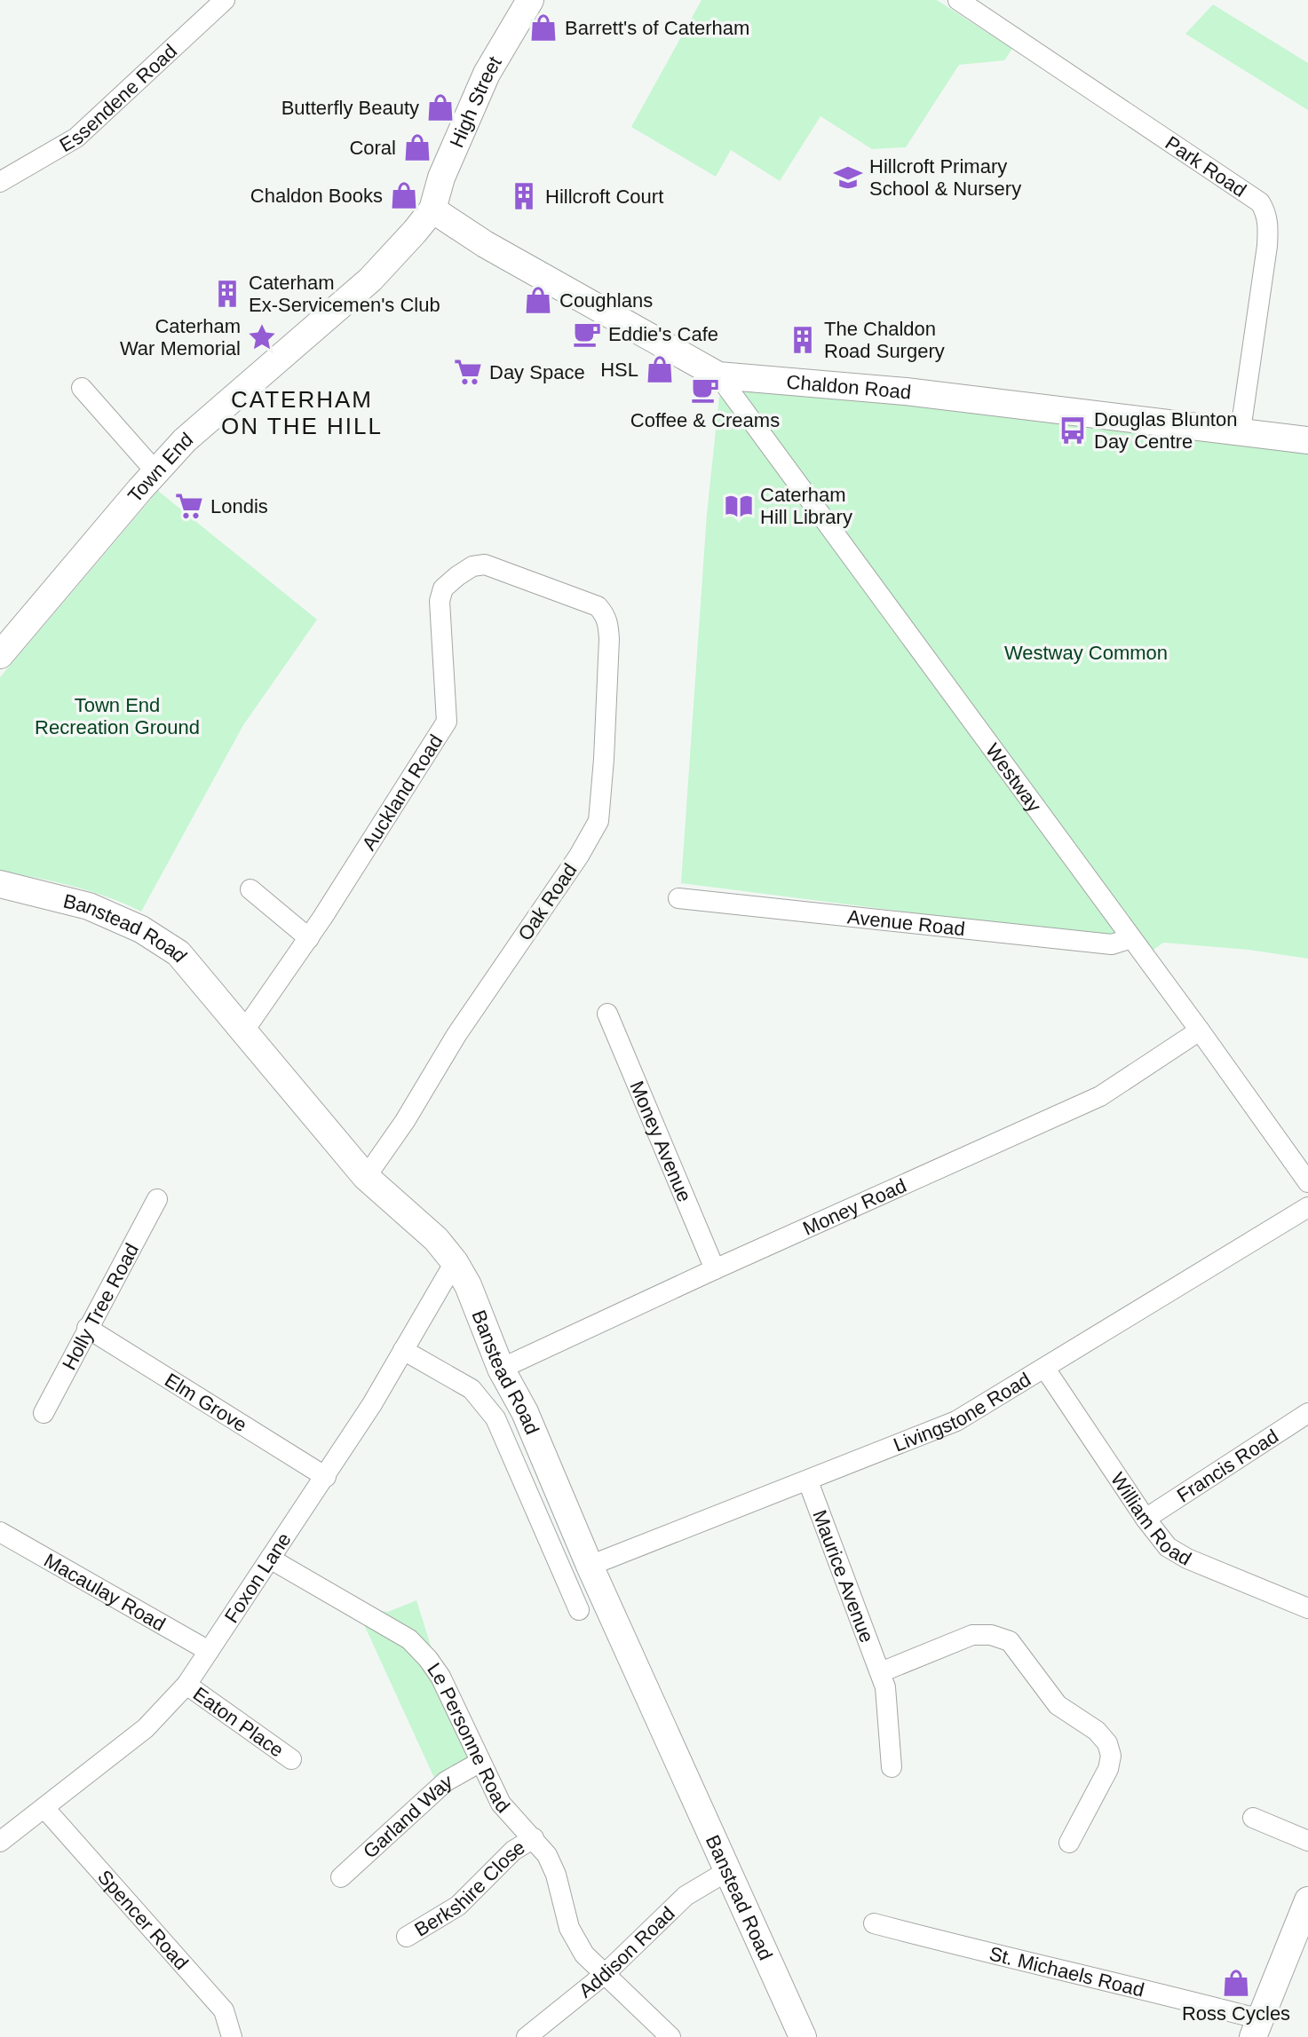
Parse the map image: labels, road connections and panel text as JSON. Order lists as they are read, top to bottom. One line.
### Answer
{"streets":{"main road":["High Street","Chaldon Road","Town End","Banstead Road"],"street":["Essendene Road","Park Road","Westway","Auckland Road","Oak Road","Avenue Road","Money Avenue","Money Road","Holly Tree Road","Elm Grove","Livingstone Road","Francis Road","William Road","Maurice Avenue","Foxon Lane","Macaulay Road","Eaton Place","Le Personne Road","Garland Way","Berkshire Close","Spencer Road","Addison Road","St. Michaels Road"]},"crossings":[["High Street","Chaldon Road"],["High Street","Town End"],["Park Road","Chaldon Road"],["Chaldon Road","Town End"],["Chaldon Road","Westway"],["Westway","Avenue Road"],["Westway","Money Road"],["Auckland Road","Oak Road"],["Auckland Road","Banstead Road"],["Oak Road","Banstead Road"],["Banstead Road","Money Road"],["Banstead Road","Livingstone Road"],["Banstead Road","Foxon Lane"],["Banstead Road","Addison Road"],["Money Avenue","Money Road"],["Holly Tree Road","Elm Grove"],["Elm Grove","Foxon Lane"],["Livingstone Road","William Road"],["Livingstone Road","Maurice Avenue"],["Francis Road","William Road"],["Foxon Lane","Macaulay Road"],["Foxon Lane","Eaton Place"],["Foxon Lane","Le Personne Road"],["Foxon Lane","Spencer Road"],["Le Personne Road","Garland Way"],["Le Personne Road","Berkshire Close"],["Le Personne Road","Addison Road"]],"districts":["CATERHAM ON THE HILL"],"parks":["Westway Common","Town End Recreation Ground"],"places":{"shop":["Barrett's of Caterham","Butterfly Beauty","Coral","Chaldon Books","Coughlans","HSL","Ross Cycles"],"school or university":["Hillcroft Primary School & Nursery"],"building":["Hillcroft Court","Caterham Ex-Servicemen's Club","The Chaldon Road Surgery"],"cafe":["Eddie's Cafe","Coffee & Creams"],"place":["Caterham War Memorial"],"supermarket":["Day Space","Londis"],"bus stop":["Douglas Blunton Day Centre"],"library":["Caterham Hill Library"]}}
